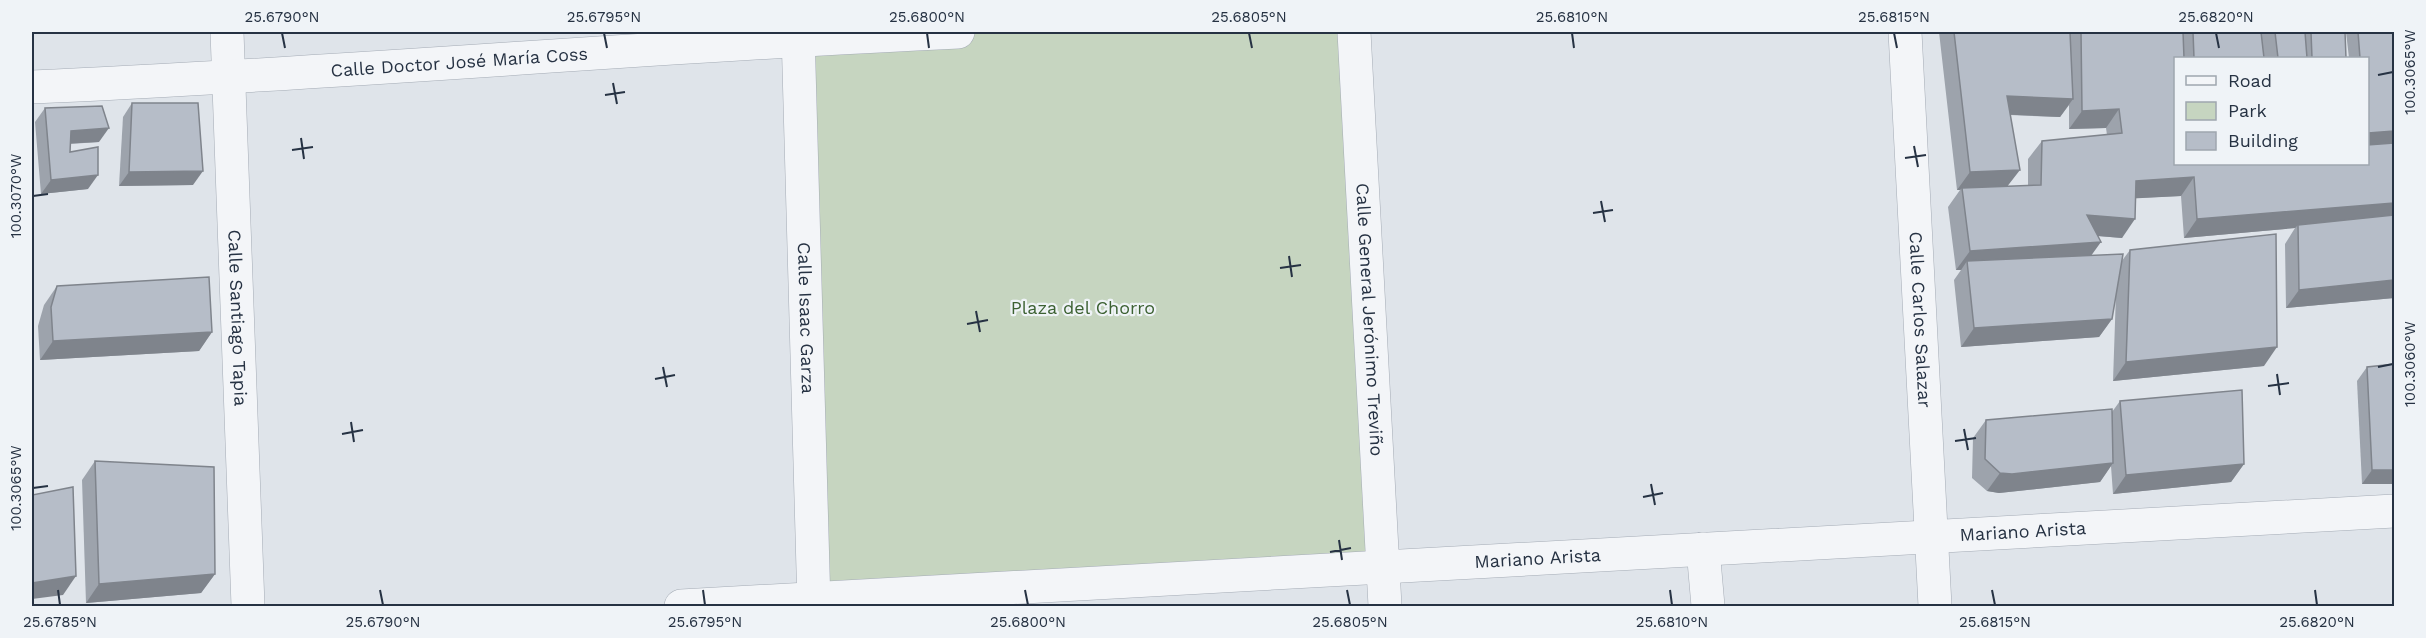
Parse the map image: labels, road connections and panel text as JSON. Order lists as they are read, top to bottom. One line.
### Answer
{"streets":{"street":["Calle Doctor José María Coss","Calle Santiago Tapia","Calle Isaac Garza","Calle General Jerónimo Treviño","Calle Carlos Salazar","Mariano Arista"]},"crossings":[["Calle Doctor José María Coss","Calle Santiago Tapia"],["Calle Doctor José María Coss","Calle Isaac Garza"],["Calle Isaac Garza","Mariano Arista"],["Calle General Jerónimo Treviño","Mariano Arista"],["Calle Carlos Salazar","Mariano Arista"]],"parks":["Plaza del Chorro"],"legend":["Road","Park","Building"],"coordinates":["25.6790°N","25.6795°N","25.6800°N","25.6805°N","25.6810°N","25.6815°N","25.6820°N","100.3065°W","100.3070°W","100.3060°W","25.6785°N"]}
